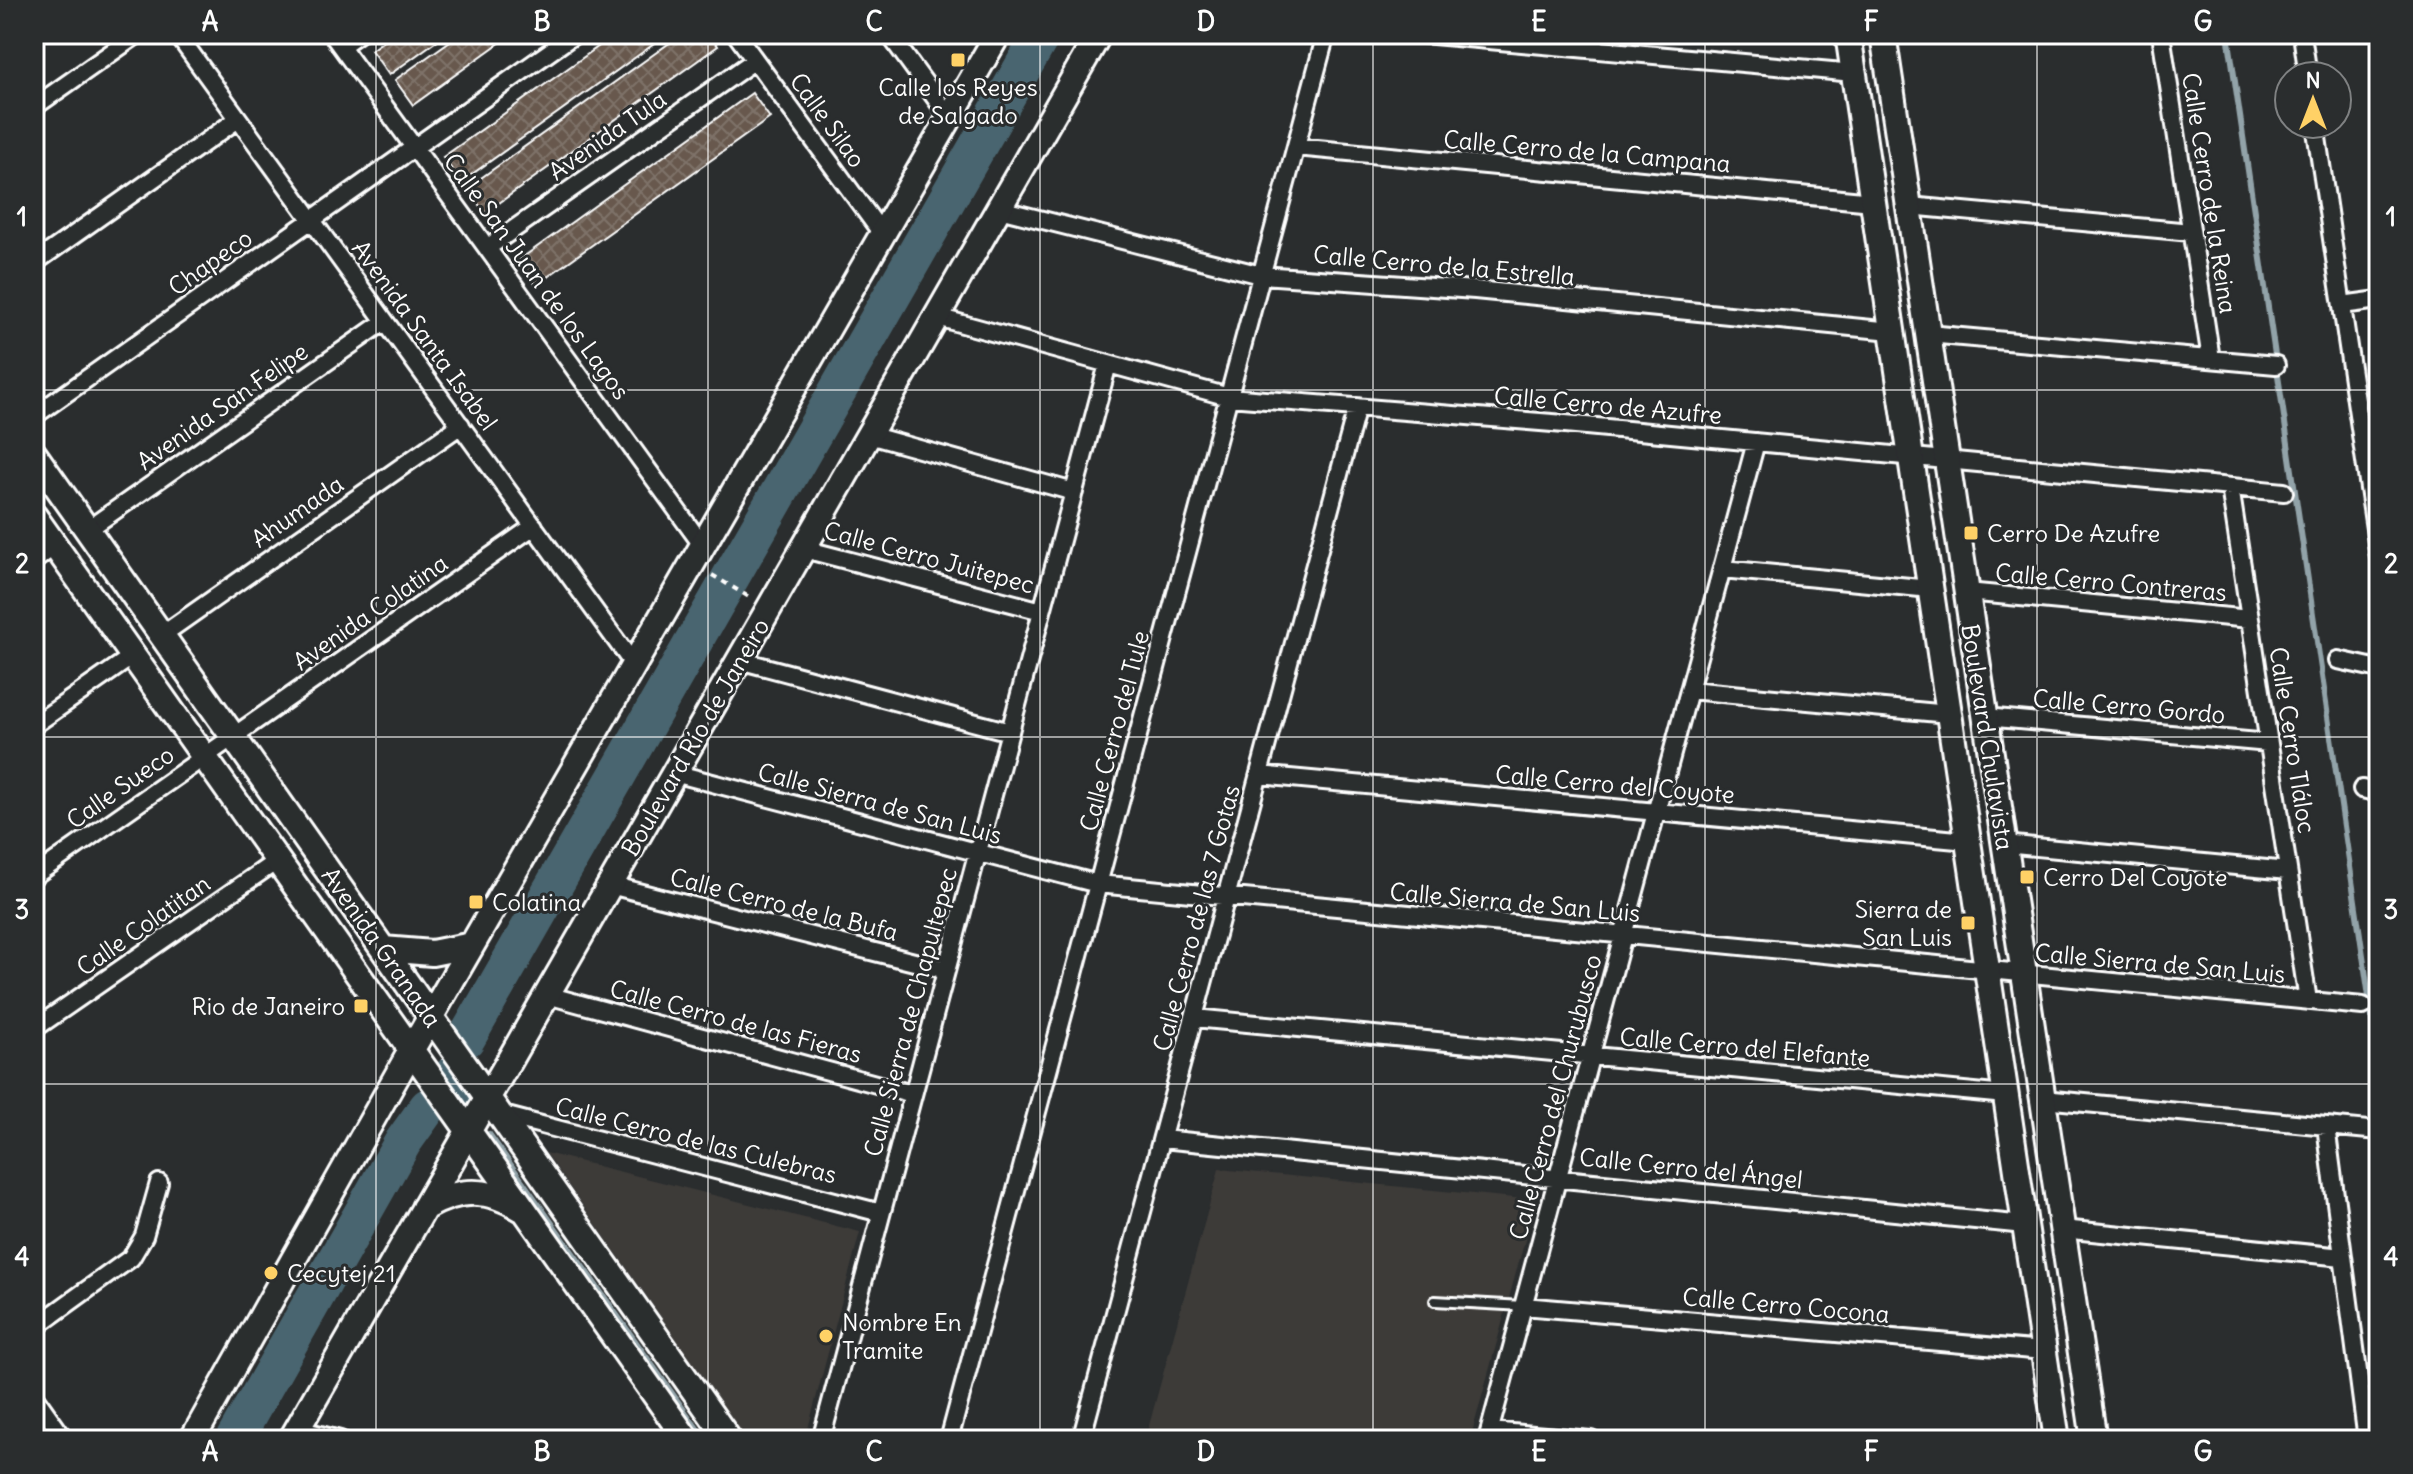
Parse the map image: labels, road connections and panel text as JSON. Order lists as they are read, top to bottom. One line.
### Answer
{"streets":{"main road":["Boulevard Río de Janeiro","Boulevard Chulavista","Avenida Granada"],"street":["Calle Silao","Avenida Tula","Calle Cerro de la Campana","Calle Cerro de la Reina","Chapeco","Calle Cerro de la Estrella","Calle San Juan de los Lagos","Avenida Santa Isabel","Calle Cerro de Azufre","Avenida San Felipe","Ahumada","Calle Cerro Juitepec","Calle Cerro Contreras","Avenida Colatina","Calle Cerro Gordo","Calle Cerro del Tule","Calle Cerro Tláloc","Calle Cerro del Coyote","Calle Sueco","Calle Sierra de San Luis","Calle Cerro de la Bufa","Calle Cerro de las 7 Gotas","Calle Colatitan","Calle Sierra de Chapultepec","Calle Cerro de las Fieras","Calle Cerro del Elefante","Calle Cerro del Churubusco","Calle Cerro de las Culebras","Calle Cerro del Ángel","Calle Cerro Cocona"]},"crossings":[["Calle Silao","Avenida Tula"],["Avenida Tula","Calle San Juan de los Lagos"],["Calle Cerro de la Campana","Calle Cerro del Tule"],["Calle Cerro de la Campana","Boulevard Chulavista"],["Chapeco","Calle San Juan de los Lagos"],["Chapeco","Avenida Santa Isabel"],["Calle Cerro de la Estrella","Calle Cerro del Tule"],["Calle Cerro de la Estrella","Boulevard Río de Janeiro"],["Calle Cerro de la Estrella","Boulevard Chulavista"],["Avenida Santa Isabel","Avenida San Felipe"],["Avenida Santa Isabel","Ahumada"],["Avenida Santa Isabel","Avenida Colatina"],["Calle Cerro de Azufre","Calle Cerro del Tule"],["Calle Cerro de Azufre","Boulevard Río de Janeiro"],["Calle Cerro de Azufre","Boulevard Chulavista"],["Calle Cerro de Azufre","Calle Cerro Tláloc"],["Calle Cerro de Azufre","Calle Cerro de las 7 Gotas"],["Calle Cerro de Azufre","Calle Sierra de Chapultepec"],["Calle Cerro de Azufre","Calle Cerro del Churubusco"],["Avenida San Felipe","Avenida Granada"],["Ahumada","Avenida Granada"],["Calle Cerro Juitepec","Boulevard Río de Janeiro"],["Calle Cerro Juitepec","Calle Sierra de Chapultepec"],["Calle Cerro Contreras","Boulevard Chulavista"],["Calle Cerro Contreras","Calle Cerro Tláloc"],["Avenida Colatina","Calle Sueco"],["Avenida Colatina","Avenida Granada"],["Calle Cerro Gordo","Boulevard Chulavista"],["Calle Cerro Gordo","Calle Cerro Tláloc"],["Calle Cerro del Tule","Calle Sierra de San Luis"],["Boulevard Río de Janeiro","Calle Sierra de San Luis"],["Boulevard Río de Janeiro","Calle Cerro de la Bufa"],["Boulevard Río de Janeiro","Avenida Granada"],["Boulevard Río de Janeiro","Calle Cerro de las Fieras"],["Boulevard Río de Janeiro","Calle Cerro de las Culebras"],["Boulevard Chulavista","Calle Cerro del Coyote"],["Boulevard Chulavista","Calle Sierra de San Luis"],["Boulevard Chulavista","Calle Cerro del Elefante"],["Boulevard Chulavista","Calle Cerro del Ángel"],["Boulevard Chulavista","Calle Cerro Cocona"],["Calle Cerro Tláloc","Calle Sierra de San Luis"],["Calle Cerro del Coyote","Calle Cerro de las 7 Gotas"],["Calle Cerro del Coyote","Calle Cerro del Churubusco"],["Calle Sueco","Avenida Granada"],["Calle Sierra de San Luis","Calle Cerro de las 7 Gotas"],["Calle Sierra de San Luis","Calle Sierra de Chapultepec"],["Calle Sierra de San Luis","Calle Cerro del Churubusco"],["Calle Cerro de la Bufa","Calle Sierra de Chapultepec"],["Calle Cerro de las 7 Gotas","Calle Cerro del Elefante"],["Calle Cerro de las 7 Gotas","Calle Cerro del Ángel"],["Calle Colatitan","Avenida Granada"],["Avenida Granada","Calle Cerro de las Culebras"],["Calle Sierra de Chapultepec","Calle Cerro de las Fieras"],["Calle Sierra de Chapultepec","Calle Cerro de las Culebras"],["Calle Cerro del Elefante","Calle Cerro del Churubusco"],["Calle Cerro del Churubusco","Calle Cerro del Ángel"],["Calle Cerro del Churubusco","Calle Cerro Cocona"]],"places":{"transit":["Calle los Reyes de Salgado","Cerro De Azufre","Cerro Del Coyote","Colatina","Sierra de San Luis","Rio de Janeiro"],"other":["Cecytej 21","Nombre En Tramite"]},"north":"top","grid":{"columns":["A","B","C","D","E","F","G"],"rows":["1","2","3","4"]}}
